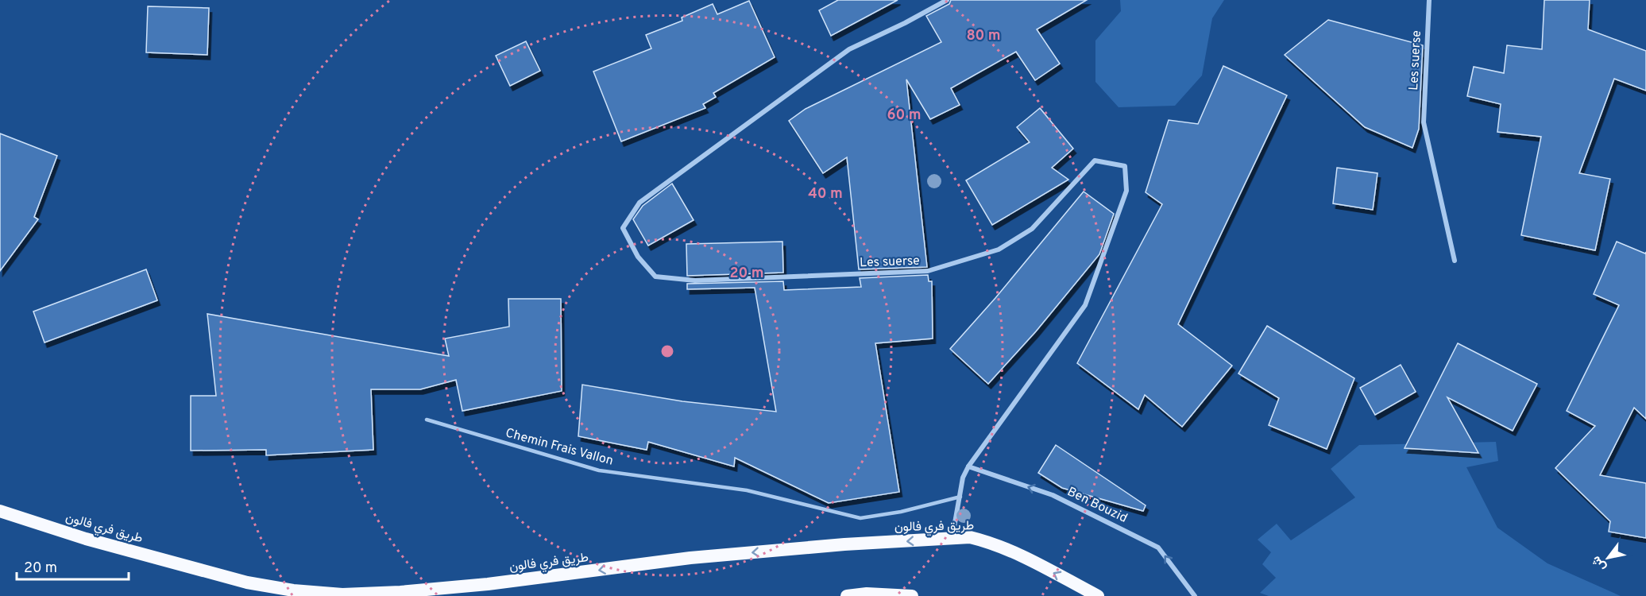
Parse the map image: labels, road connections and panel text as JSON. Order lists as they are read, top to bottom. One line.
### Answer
{"streets":{"highway":["طريق فري فالون"],"street":["Les suerse","Ben Bouzid"],"lane":["Chemin Frais Vallon"]},"crossings":[["Les suerse","Chemin Frais Vallon"],["Les suerse","Ben Bouzid"],["Les suerse","طريق فري فالون"]],"one_way":["Ben Bouzid","طريق فري فالون"],"scale_bar":"20 m","north":"bottom left","rings":["80 m","60 m","40 m","20 m"]}
